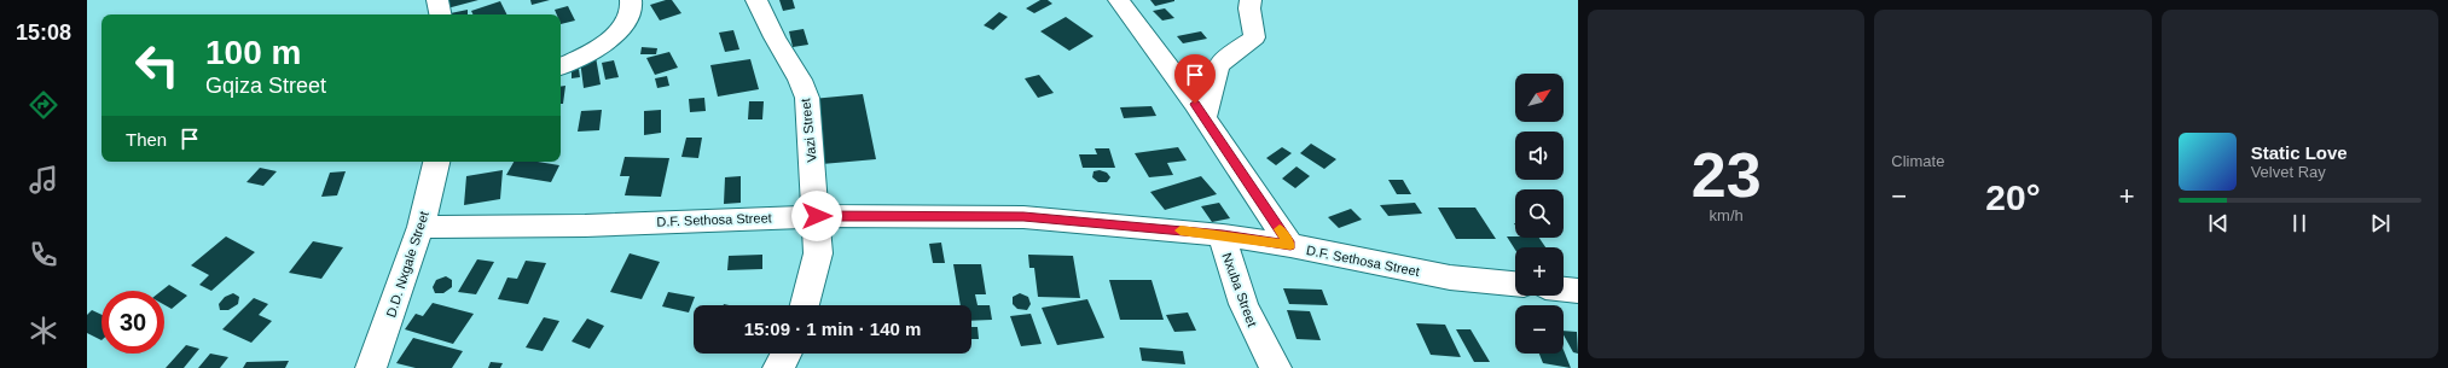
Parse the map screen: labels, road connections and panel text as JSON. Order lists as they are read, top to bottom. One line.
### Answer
{"streets":{"street":["Vazi Street","D.F. Sethosa Street","D.D. Nxgale Street","Nxuba Street"]},"crossings":[["Vazi Street","D.F. Sethosa Street"],["D.F. Sethosa Street","D.D. Nxgale Street"],["D.F. Sethosa Street","Nxuba Street"]],"north":"top right","page":{"tabs":"15:08","tile":[["23","km/h"],"Climate"],"turn":["100 m","Gqiza Street"],"map_buttons":["+","−"],"then":"Then","song":["Static Love","Velvet Ray"],"heat":["−","20°","+"],"limit":"30","trip":"15:09 · 1 min · 140 m"}}
